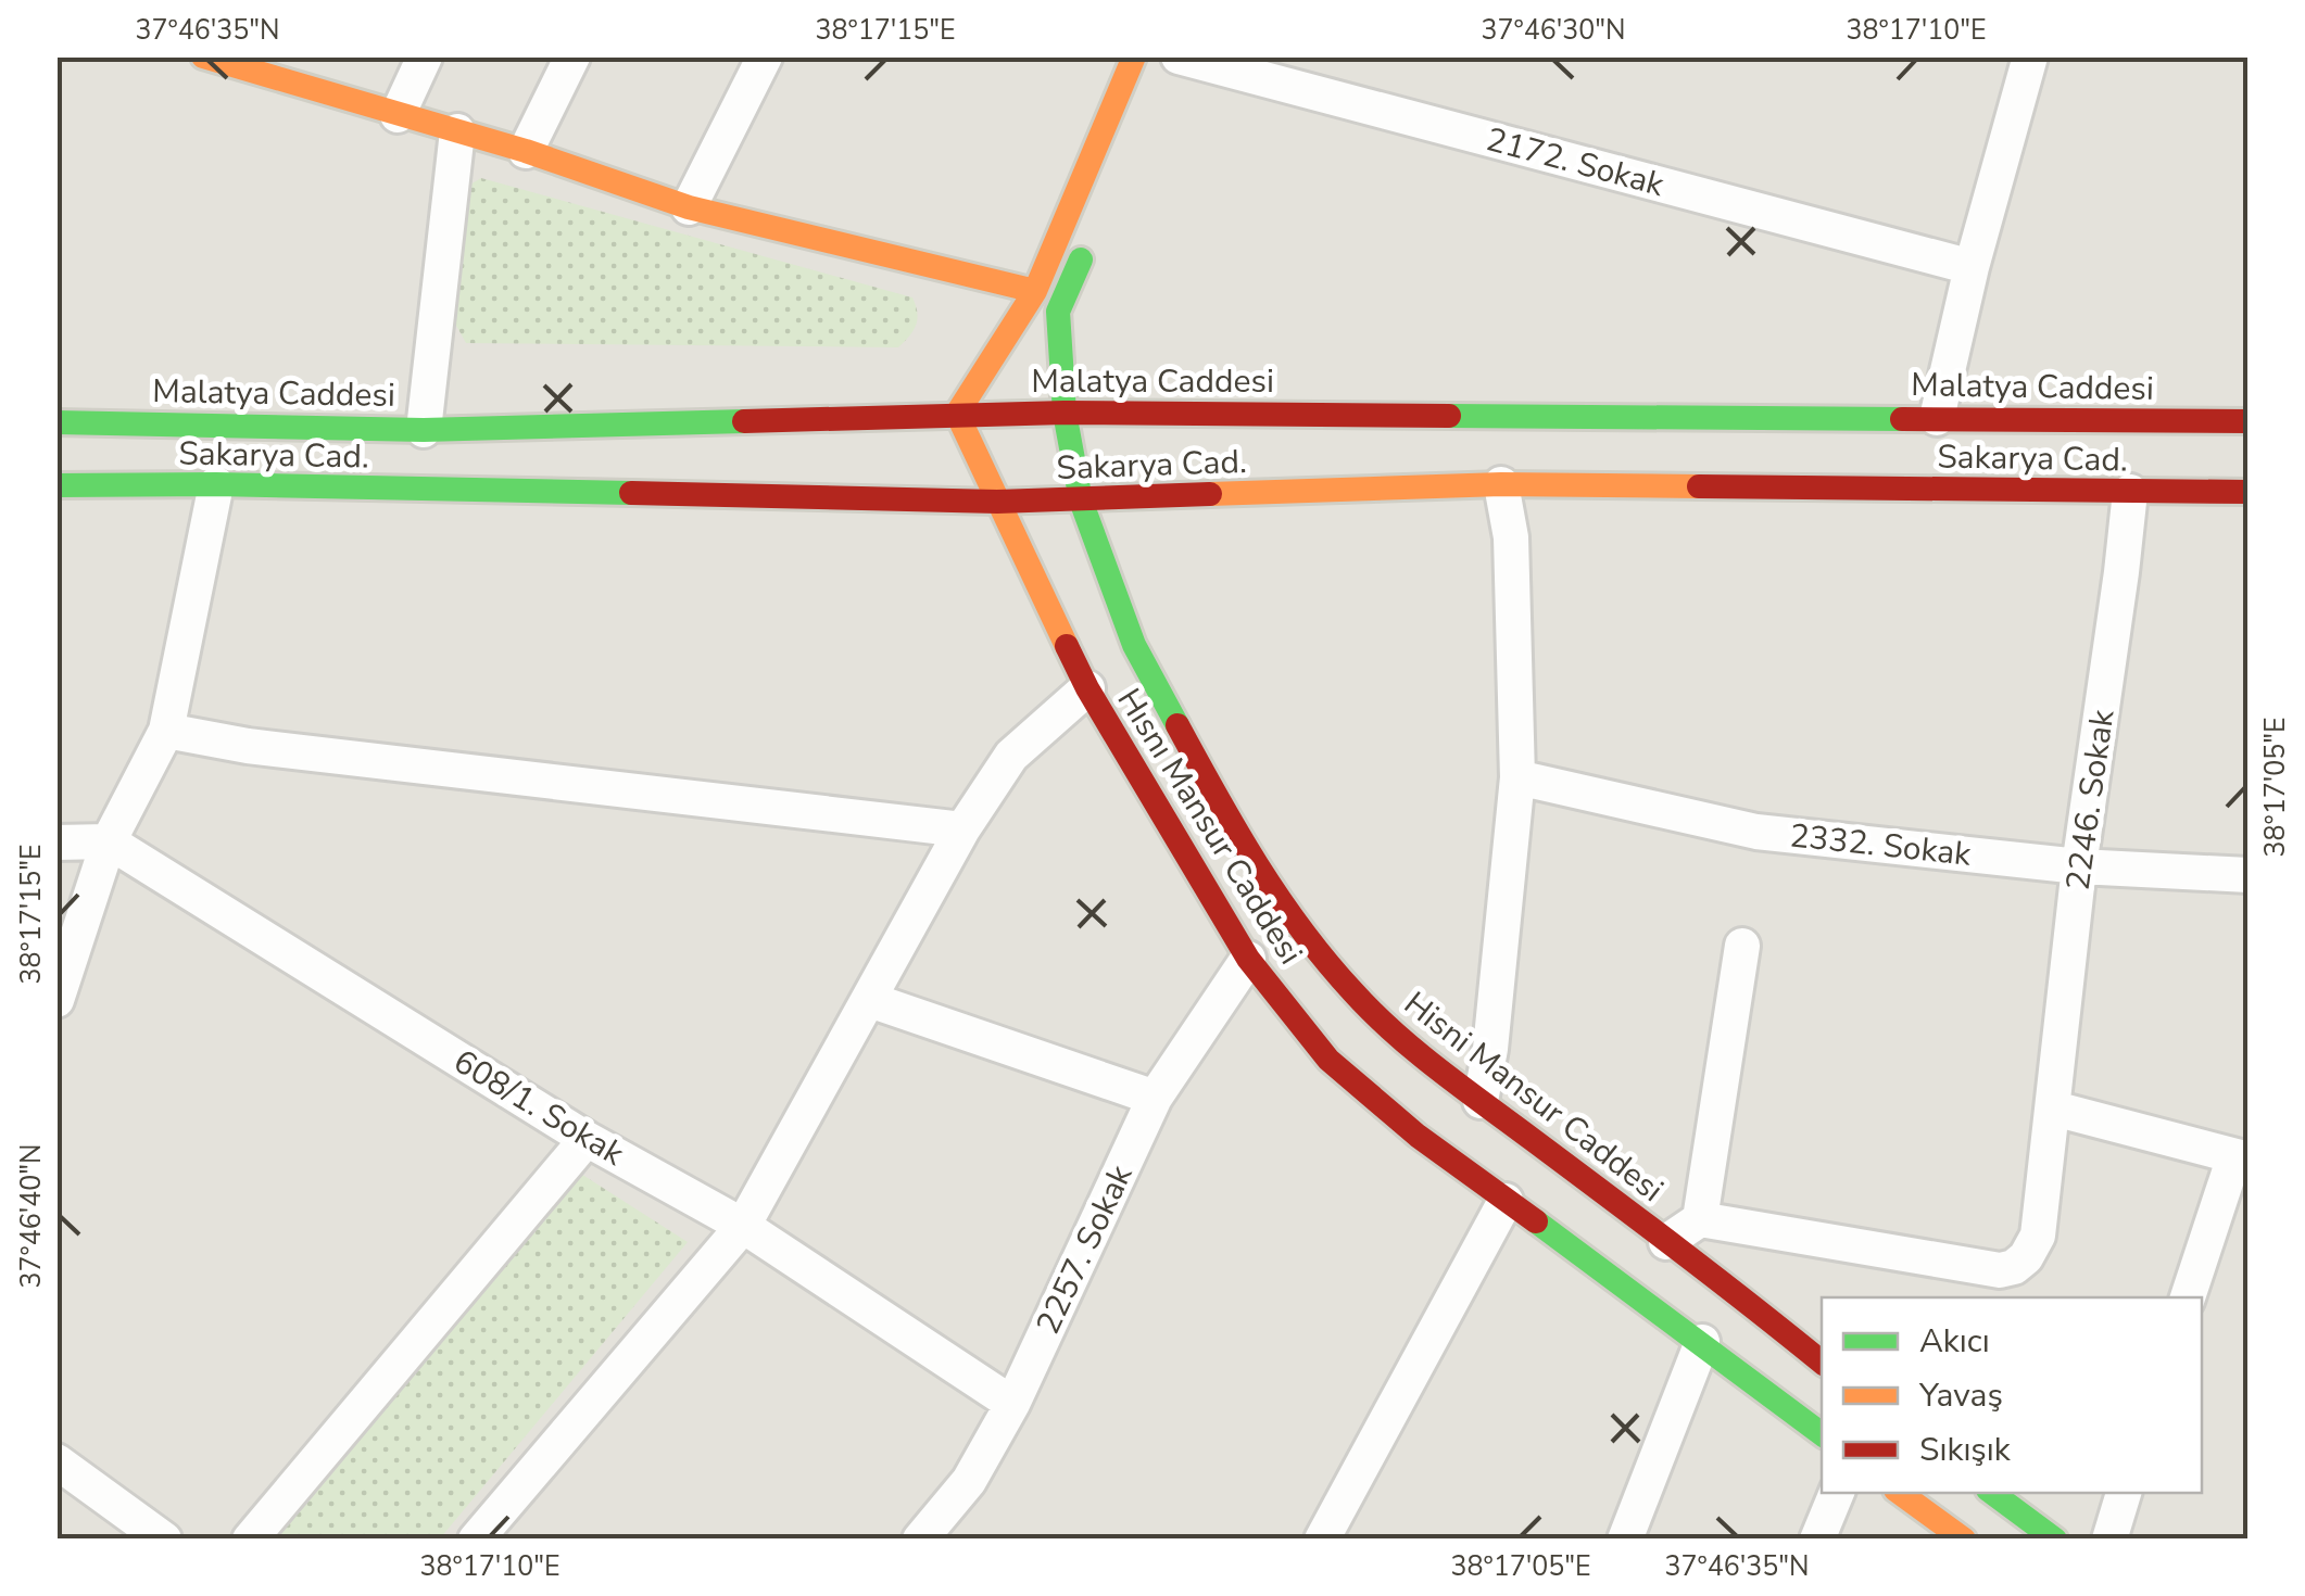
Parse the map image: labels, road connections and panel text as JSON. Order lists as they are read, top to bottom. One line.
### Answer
{"streets":{"main road":["Malatya Caddesi","Sakarya Cad.","Hısnı Mansur Caddesi","Hisni Mansur Caddesi"],"street":["2172. Sokak","2246. Sokak","2332. Sokak","608/1. Sokak","2257. Sokak"]},"crossings":[["Malatya Caddesi","Hısnı Mansur Caddesi"],["Malatya Caddesi","Hisni Mansur Caddesi"],["Sakarya Cad.","2246. Sokak"],["Sakarya Cad.","Hısnı Mansur Caddesi"],["Sakarya Cad.","Hisni Mansur Caddesi"],["2246. Sokak","2332. Sokak"],["Hısnı Mansur Caddesi","2257. Sokak"],["608/1. Sokak","2257. Sokak"]],"legend":["Akıcı","Yavaş","Sıkışık"],"coordinates":["37°46'35\"N","38°17'15\"E","37°46'30\"N","38°17'10\"E","38°17'05\"E","37°46'40\"N"]}
